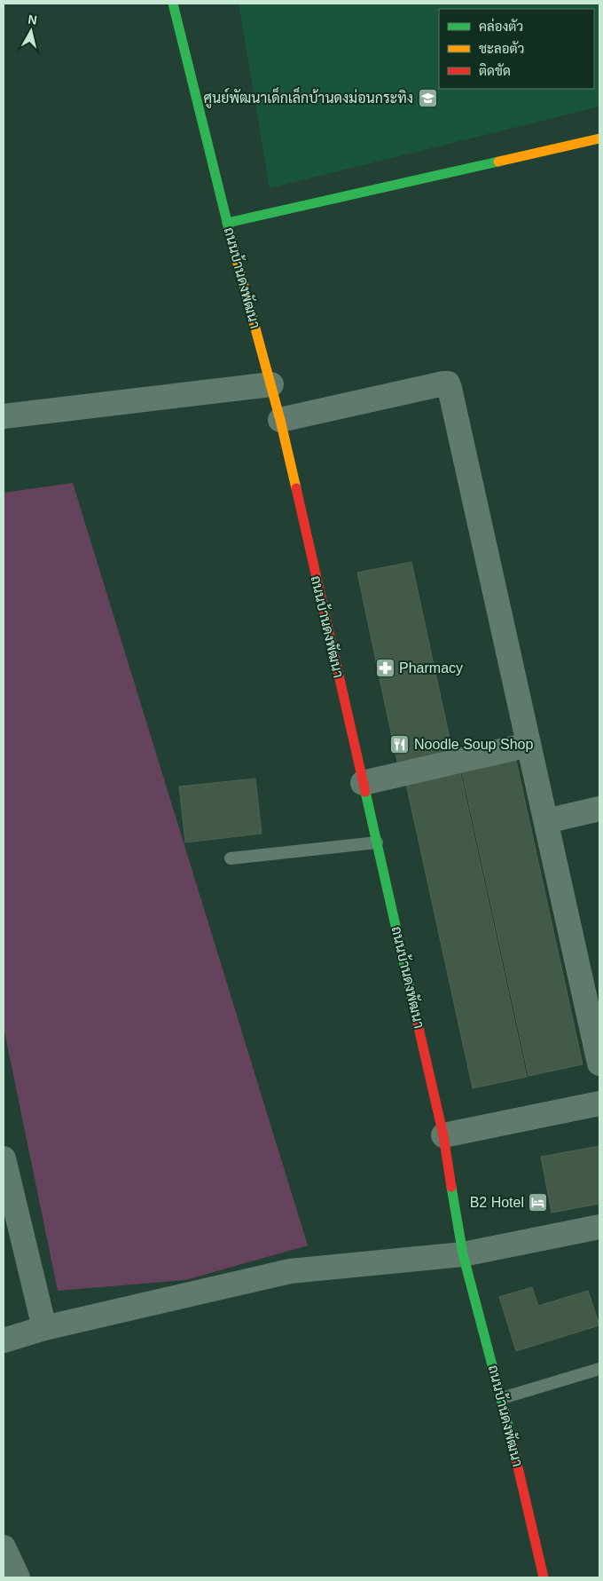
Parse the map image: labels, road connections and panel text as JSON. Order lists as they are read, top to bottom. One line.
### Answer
{"streets":{"street":["ถนนบ้านดงพัฒนา"]},"places":{"school or university":["ศูนย์พัฒนาเด็กเล็กบ้านดงม่อนกระทิง"],"pharmacy":["Pharmacy"],"restaurant":["Noodle Soup Shop"],"hotel":["B2 Hotel"]},"legend":["คล่องตัว","ชะลอตัว","ติดขัด"],"north":"top"}
